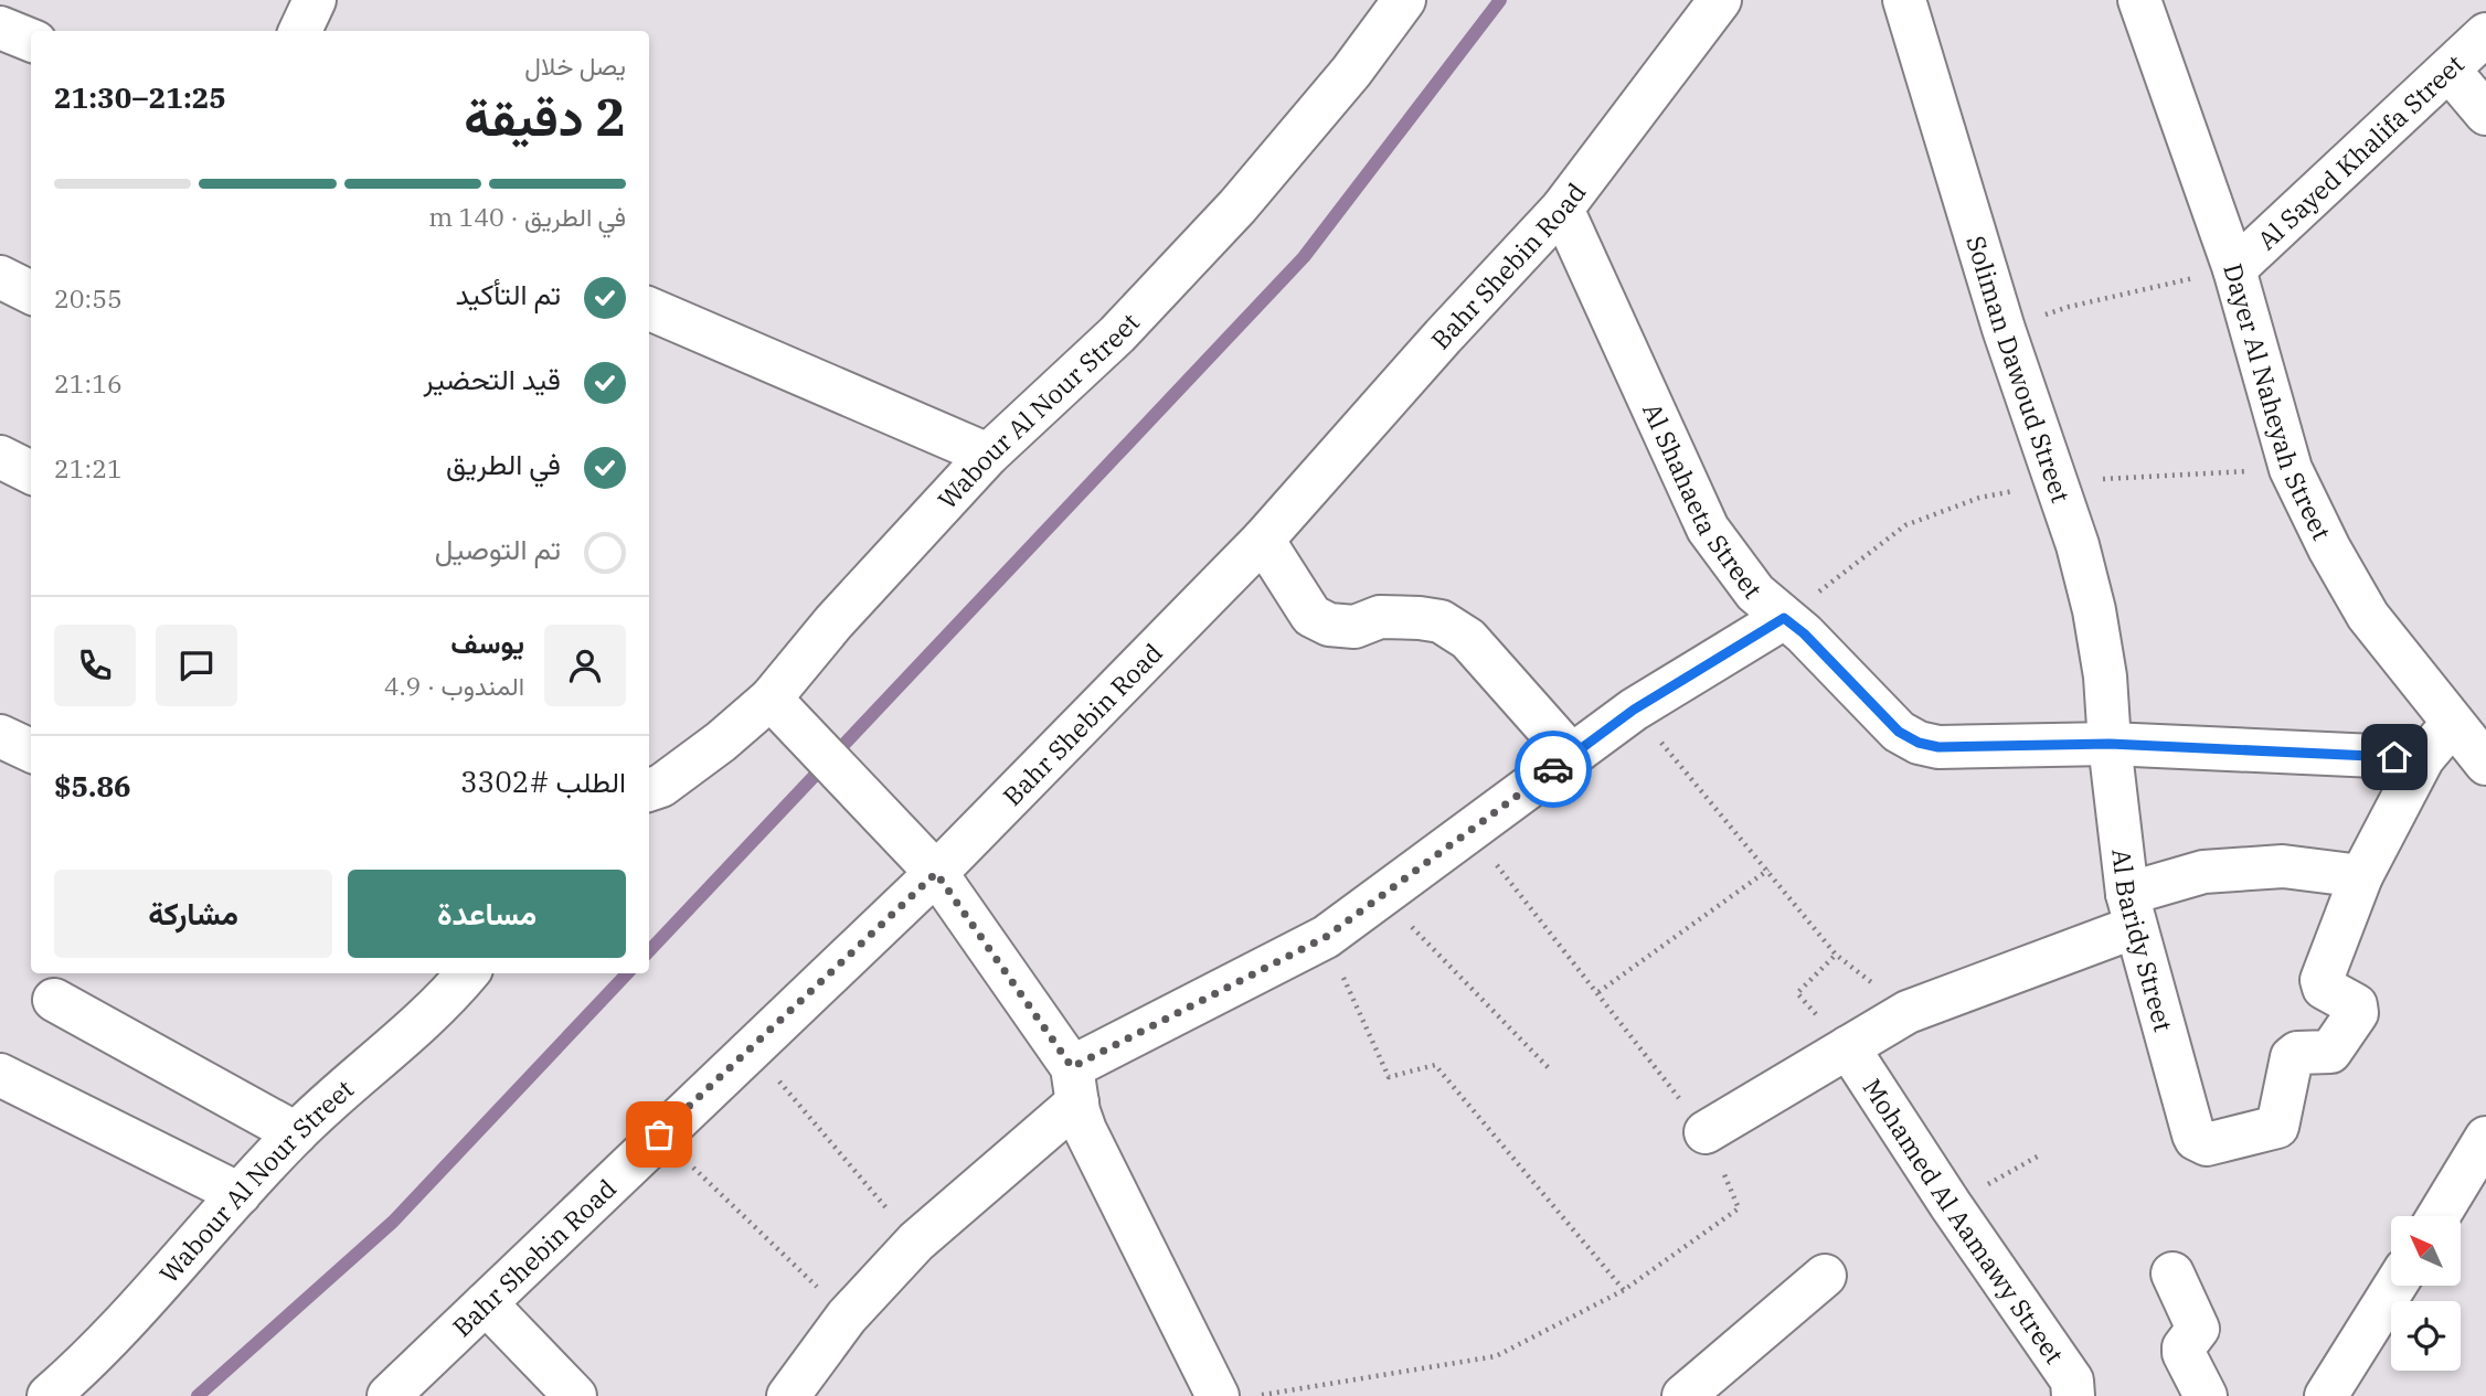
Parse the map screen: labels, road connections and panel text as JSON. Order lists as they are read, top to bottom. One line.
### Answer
{"streets":{"street":["Al Sayed Khalifa Street","Bahr Shebin Road","Soliman Dawoud Street","Dayer Al Naheyah Street","Wabour Al Nour Street","Al Shahaeta Street","Al Baridy Street","Mohamed Al Aamawy Street"]},"crossings":[["Al Sayed Khalifa Street","Dayer Al Naheyah Street"],["Bahr Shebin Road","Al Shahaeta Street"],["Soliman Dawoud Street","Al Shahaeta Street"],["Soliman Dawoud Street","Al Baridy Street"],["Al Shahaeta Street","Al Baridy Street"]],"north":"top left","page":{"heading":["2 دقيقة","يصل خلال","21:25–21:30"],"panel":["يوسف","المندوب · 4.9","الطلب #3302","$5.86"],"bar":"في الطريق · 140 m","list":[["تم التأكيد","20:55"],["قيد التحضير","21:16"],["في الطريق","21:21"],"تم التوصيل"],"buttons":["مساعدة","مشاركة"]}}
